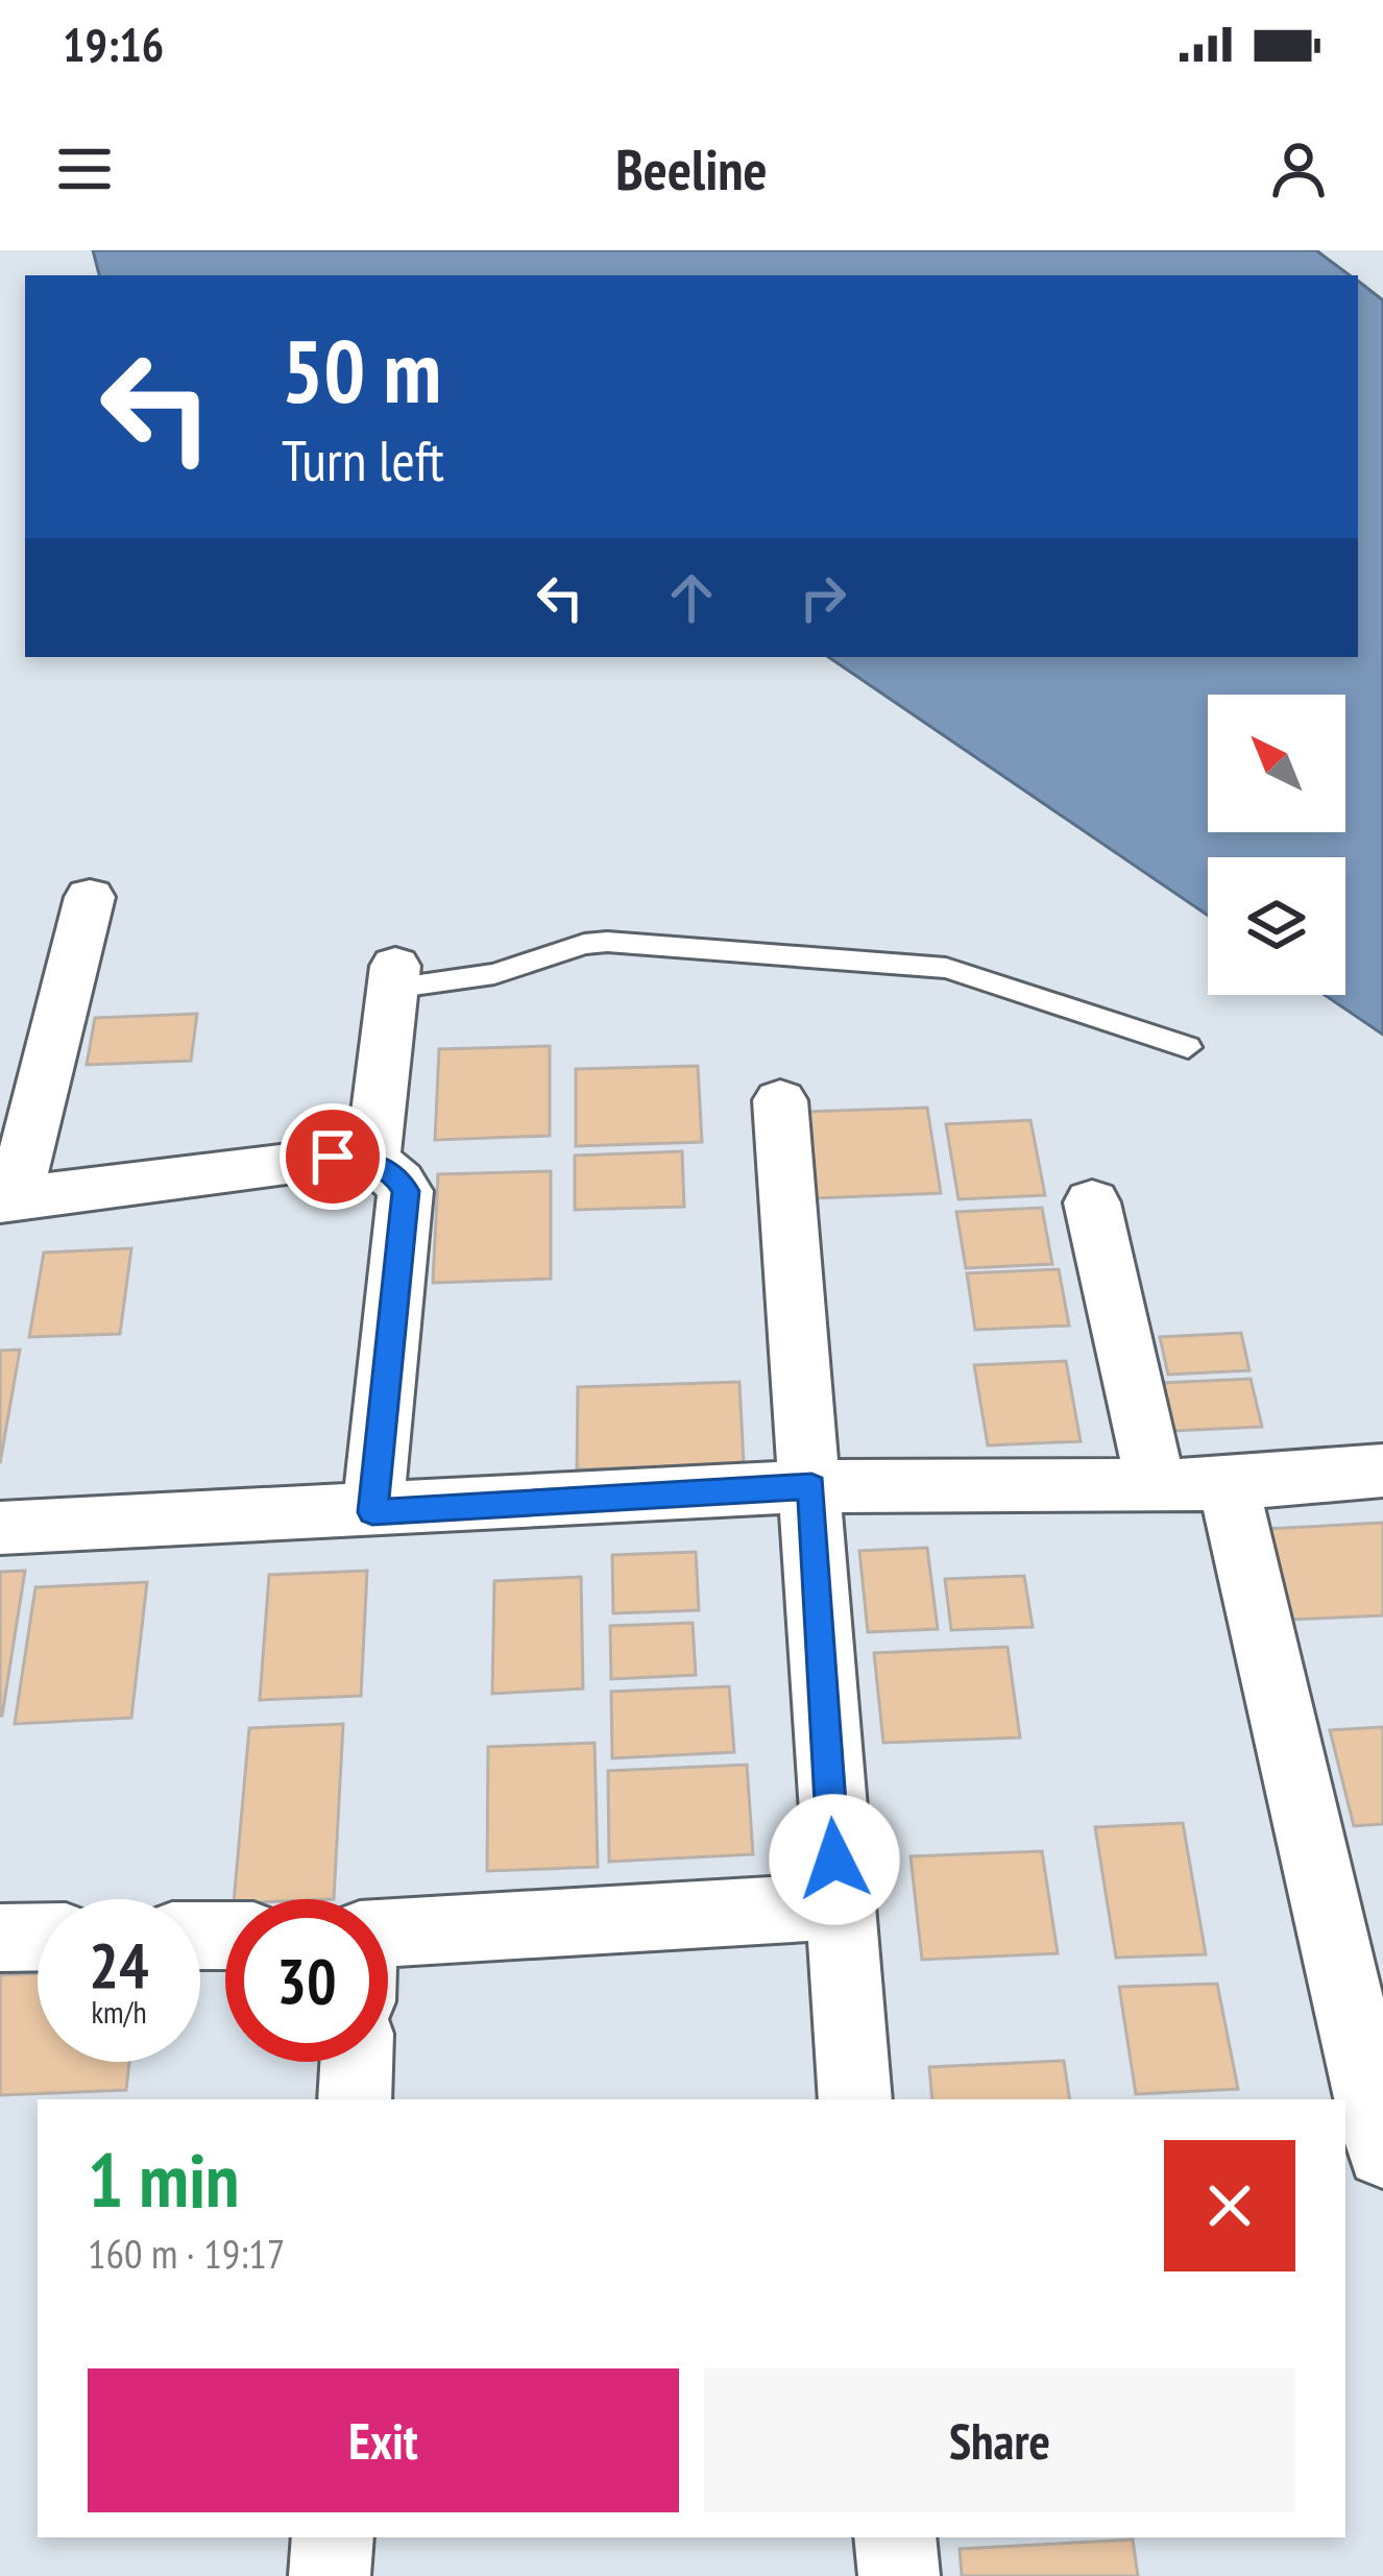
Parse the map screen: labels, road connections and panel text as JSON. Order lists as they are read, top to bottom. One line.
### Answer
{"north":"top left","page":{"status":"19:16","header":"Beeline","turn":["50 m","Turn left"],"speed":"24 km/h","limit":"30","heading":["1 min","160 m · 19:17"],"buttons":["Exit","Share"]}}
